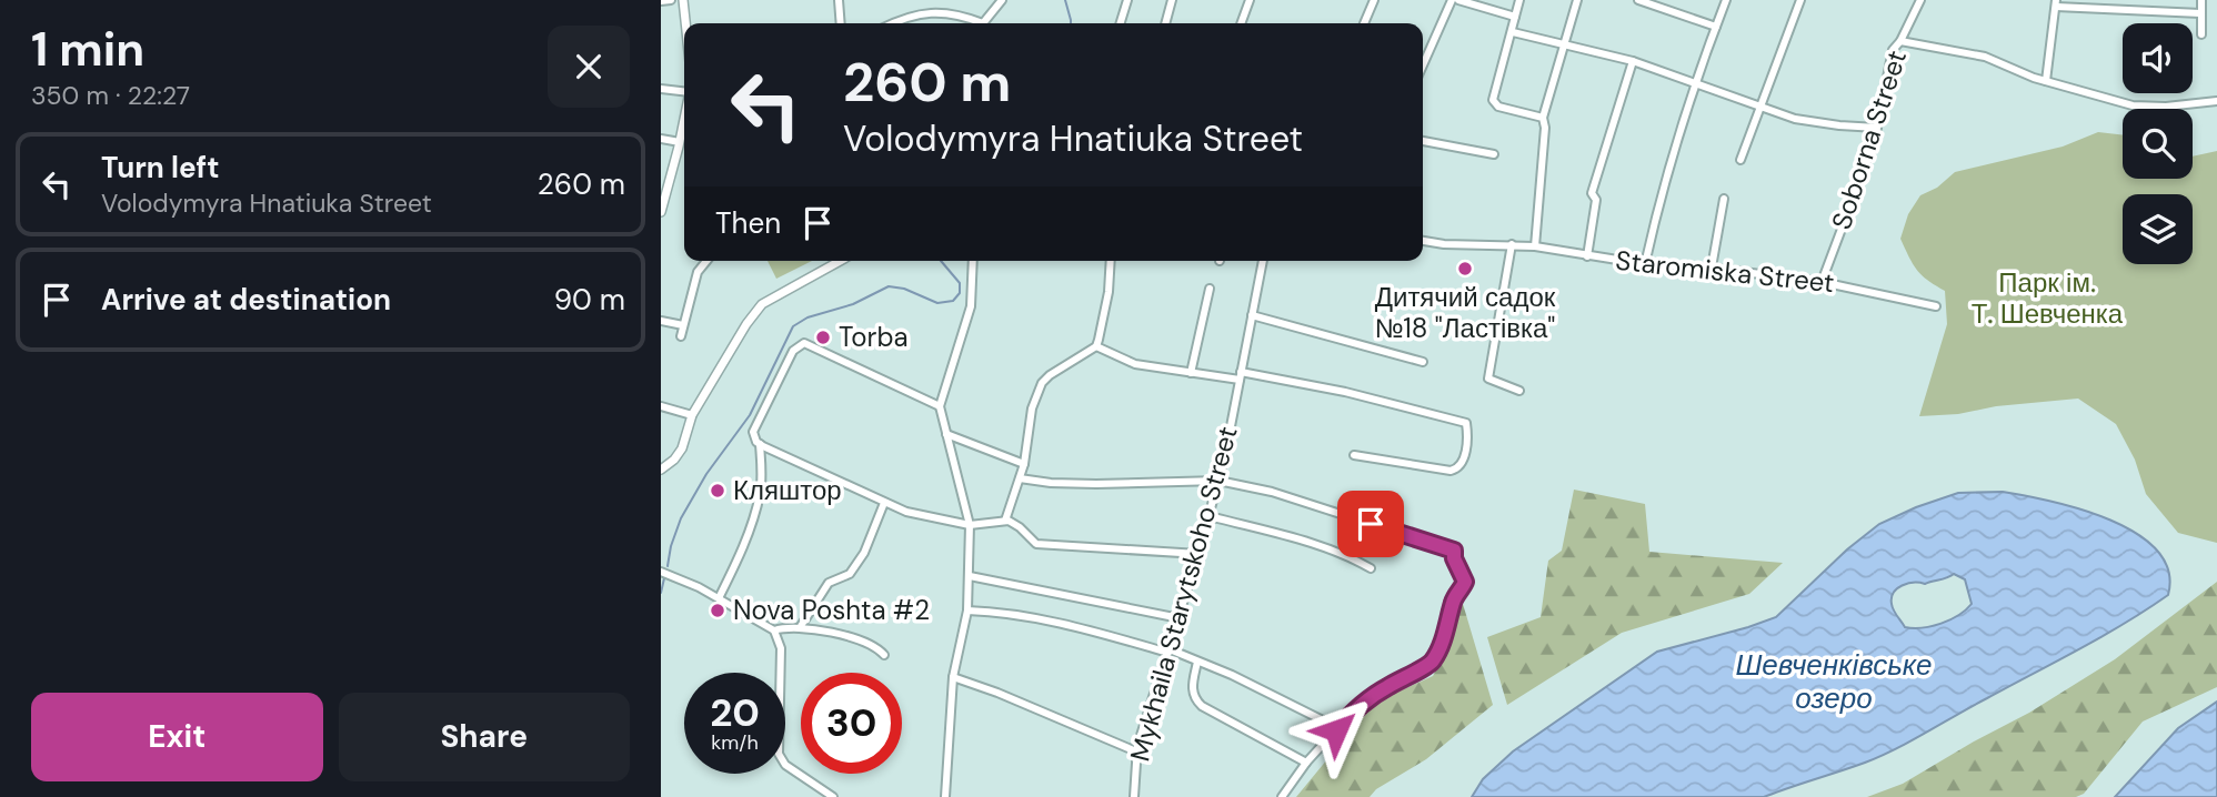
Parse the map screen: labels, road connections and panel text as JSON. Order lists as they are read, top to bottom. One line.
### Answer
{"streets":{"street":["Soborna Street","Staromiska Street","Mykhaila Starytskoho Street"]},"crossings":[["Soborna Street","Staromiska Street"]],"water":["Шевченківське озеро"],"parks":["Парк ім. Т. Шевченка"],"places":["Дитячий садок №18 \"Ластівка\"","Torba","Кляштор","Nova Poshta #2"],"page":{"heading":["1 min","350 m · 22:27"],"turn":["260 m","Volodymyra Hnatiuka Street"],"list":[{"name":"Turn left","note":"Volodymyra Hnatiuka Street","value":"260 m"},{"name":"Arrive at destination","value":"90 m"}],"then":"Then","speed":"20 km/h","limit":"30","buttons":["Exit","Share"]}}
